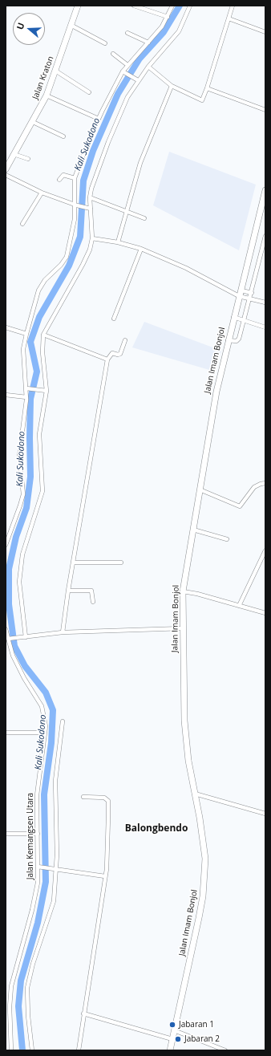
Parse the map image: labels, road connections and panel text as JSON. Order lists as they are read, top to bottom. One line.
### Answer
{"streets":{"main road":["Jalan Kraton","Jalan Imam Bonjol"],"street":["Jalan Kemangsen Utara"]},"districts":["Balongbendo"],"water":["Kali Sukodono"],"places":["Jabaran 1","Jabaran 2"],"north":"left"}
